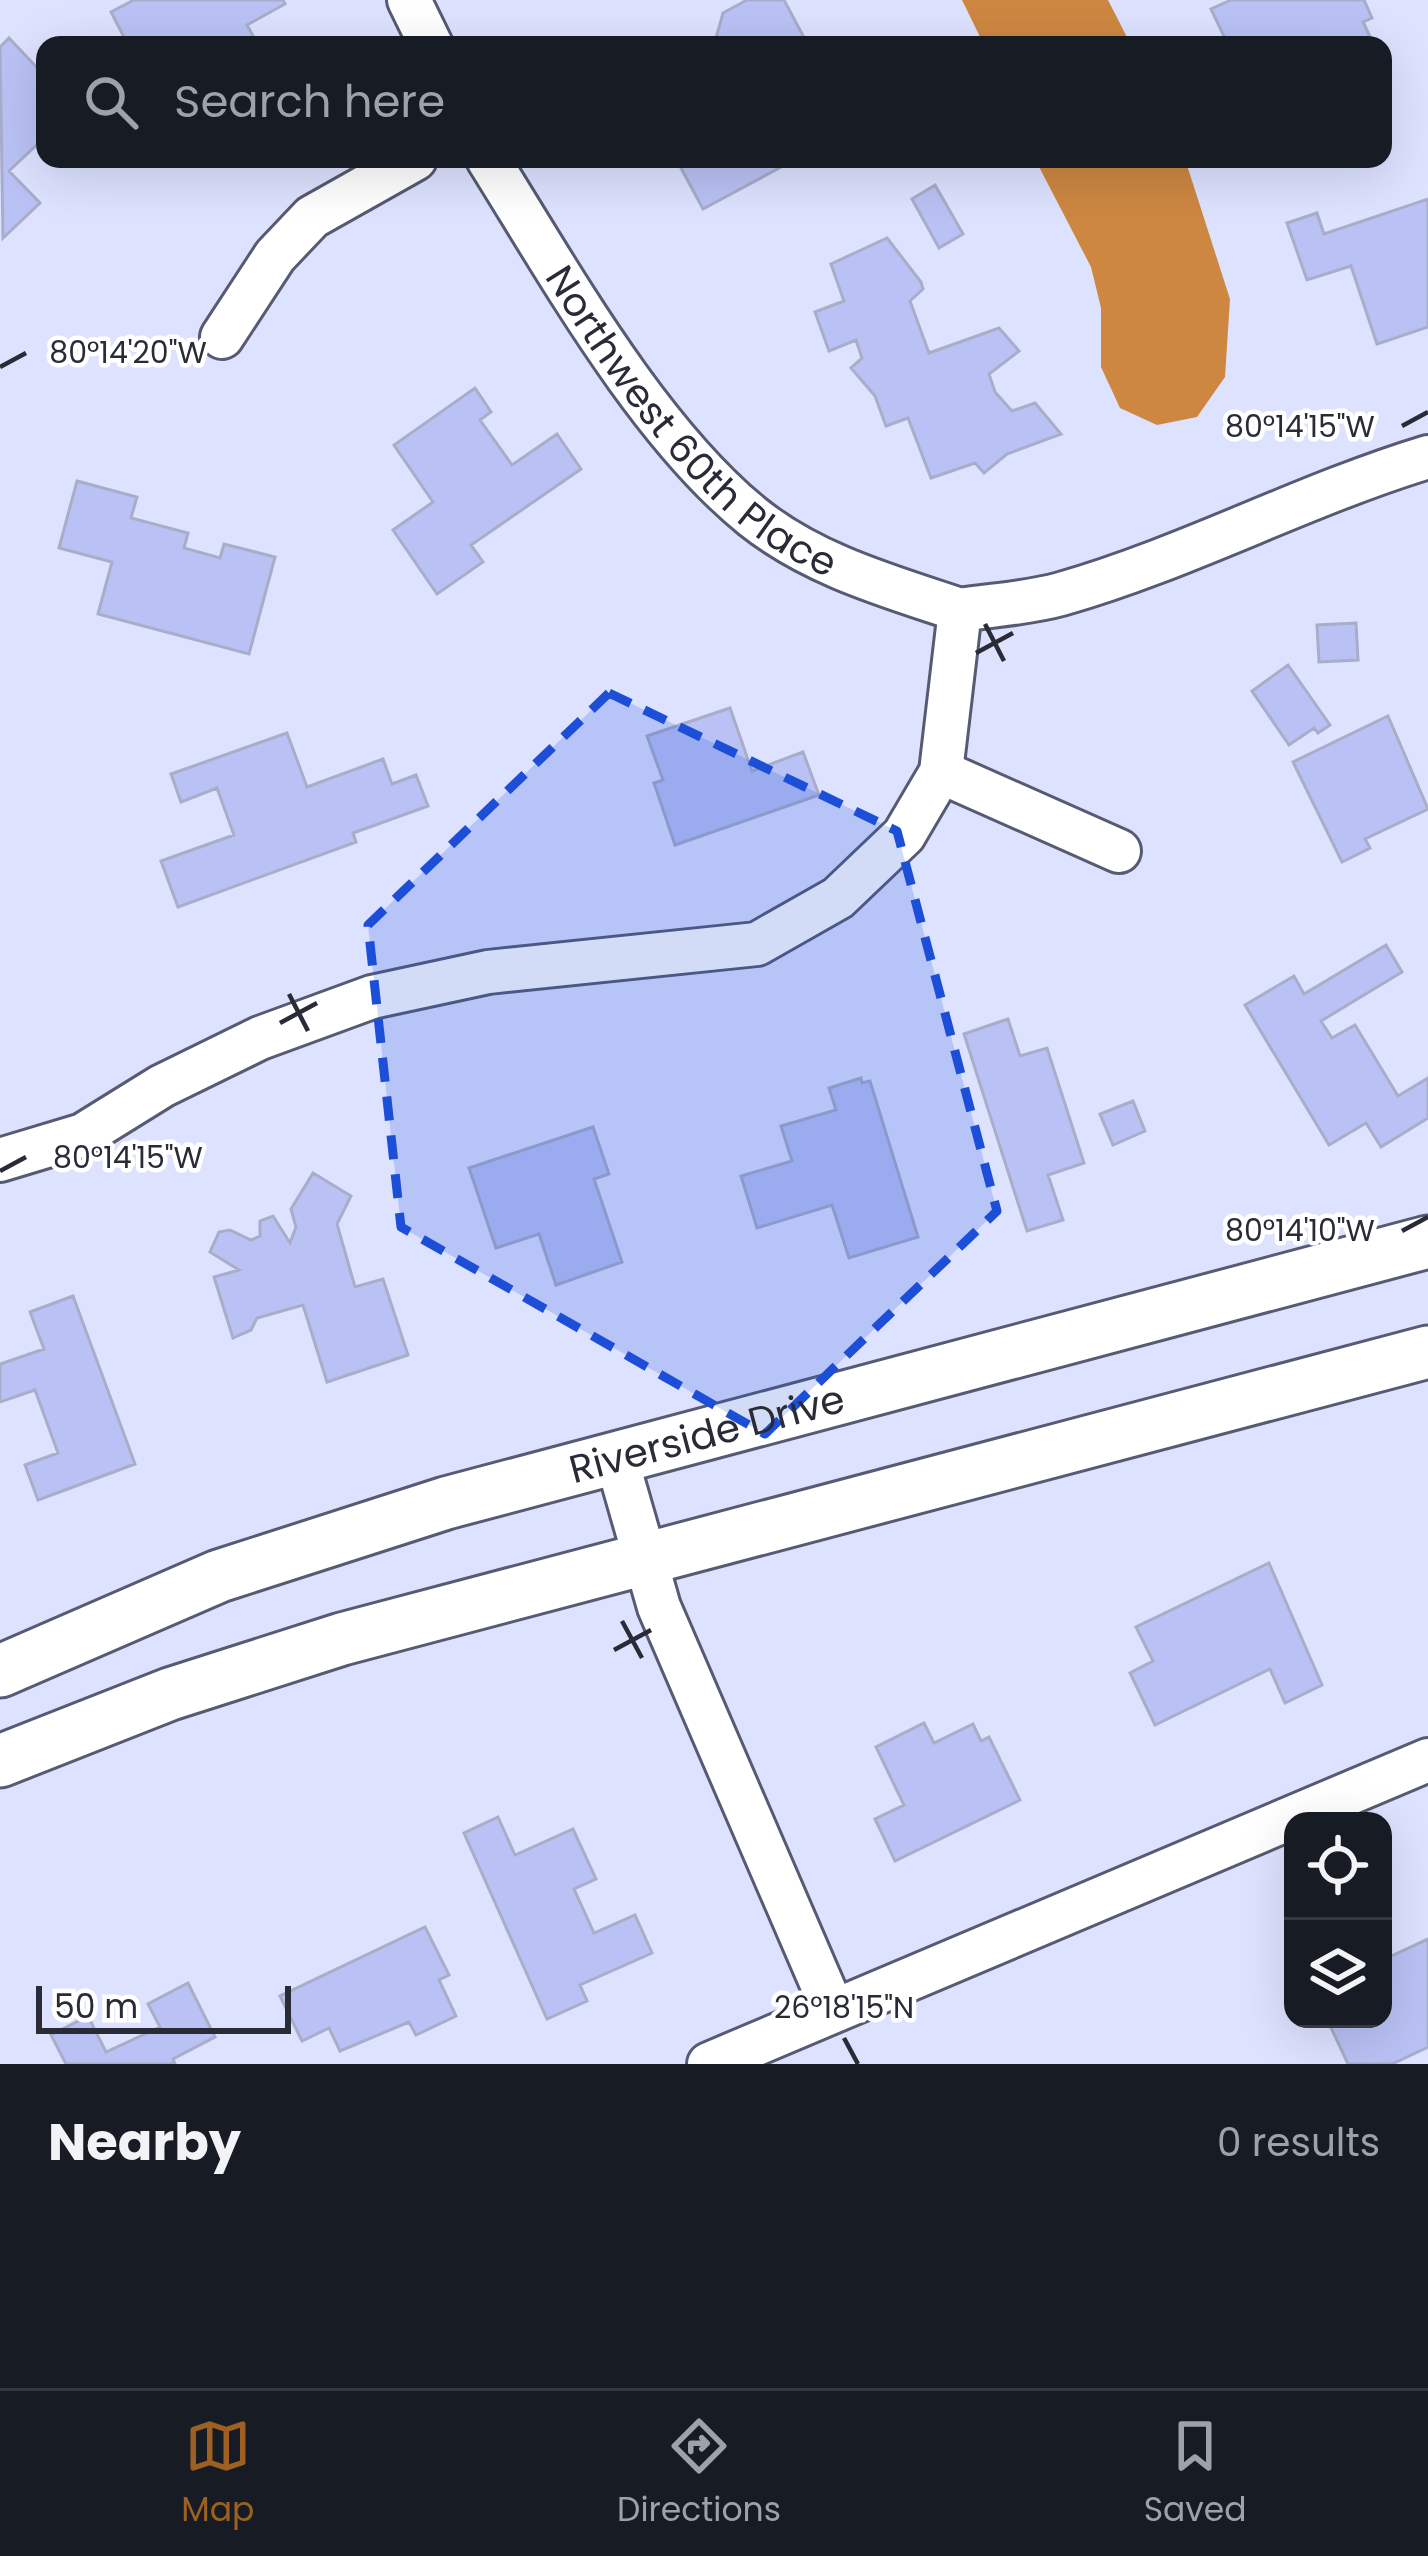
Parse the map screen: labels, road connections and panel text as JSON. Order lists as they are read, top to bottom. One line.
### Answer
{"streets":{"street":["Northwest 60th Place","Riverside Drive"]},"scale_bar":"50 m","page":{"search":"Search here","scale":"50 m","heading":["Nearby","0 results"],"nav":["Map","Directions","Saved"]},"coordinates":["80°14'20\"W","80°14'15\"W","80°14'10\"W","26°18'15\"N"]}
